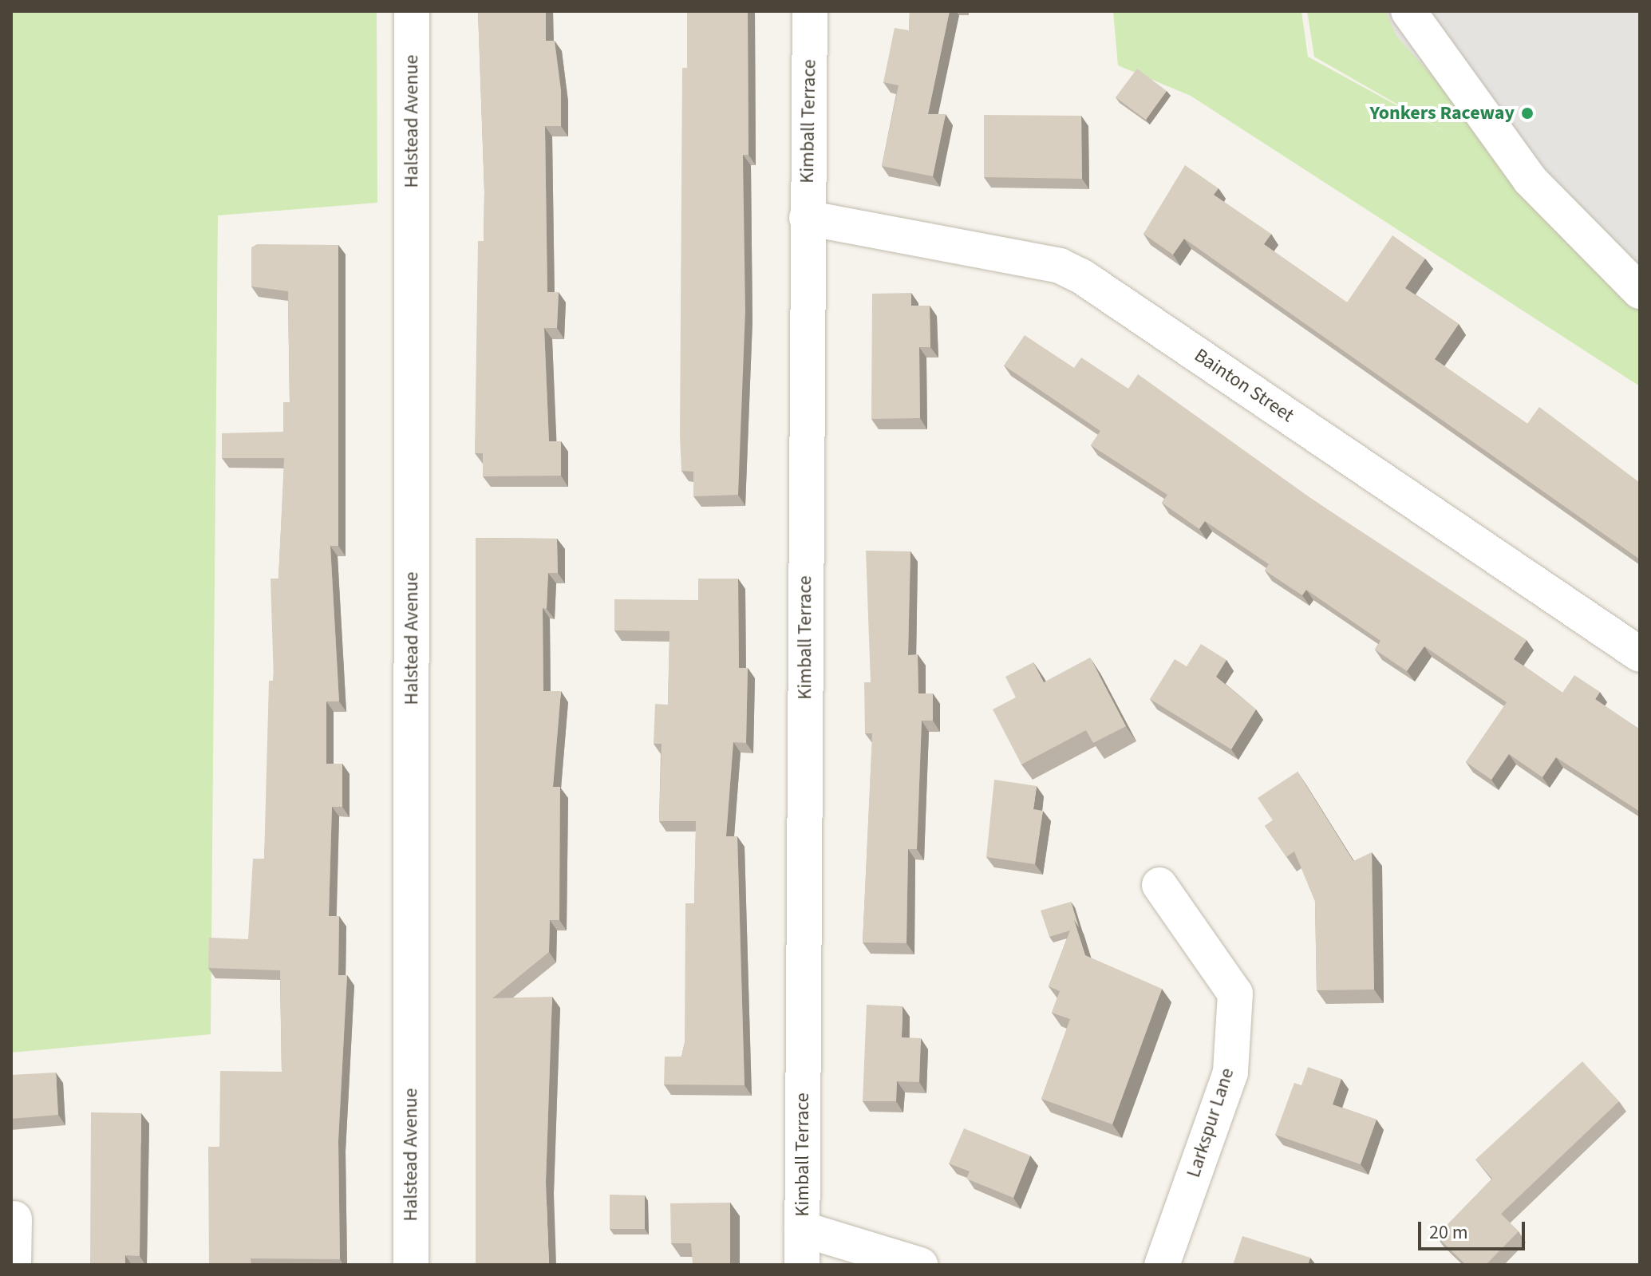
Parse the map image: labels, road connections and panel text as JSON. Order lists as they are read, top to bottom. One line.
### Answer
{"streets":{"street":["Halstead Avenue","Kimball Terrace","Bainton Street","Larkspur Lane"]},"crossings":[["Kimball Terrace","Bainton Street"]],"places":["Yonkers Raceway"],"scale_bar":"20 m"}
